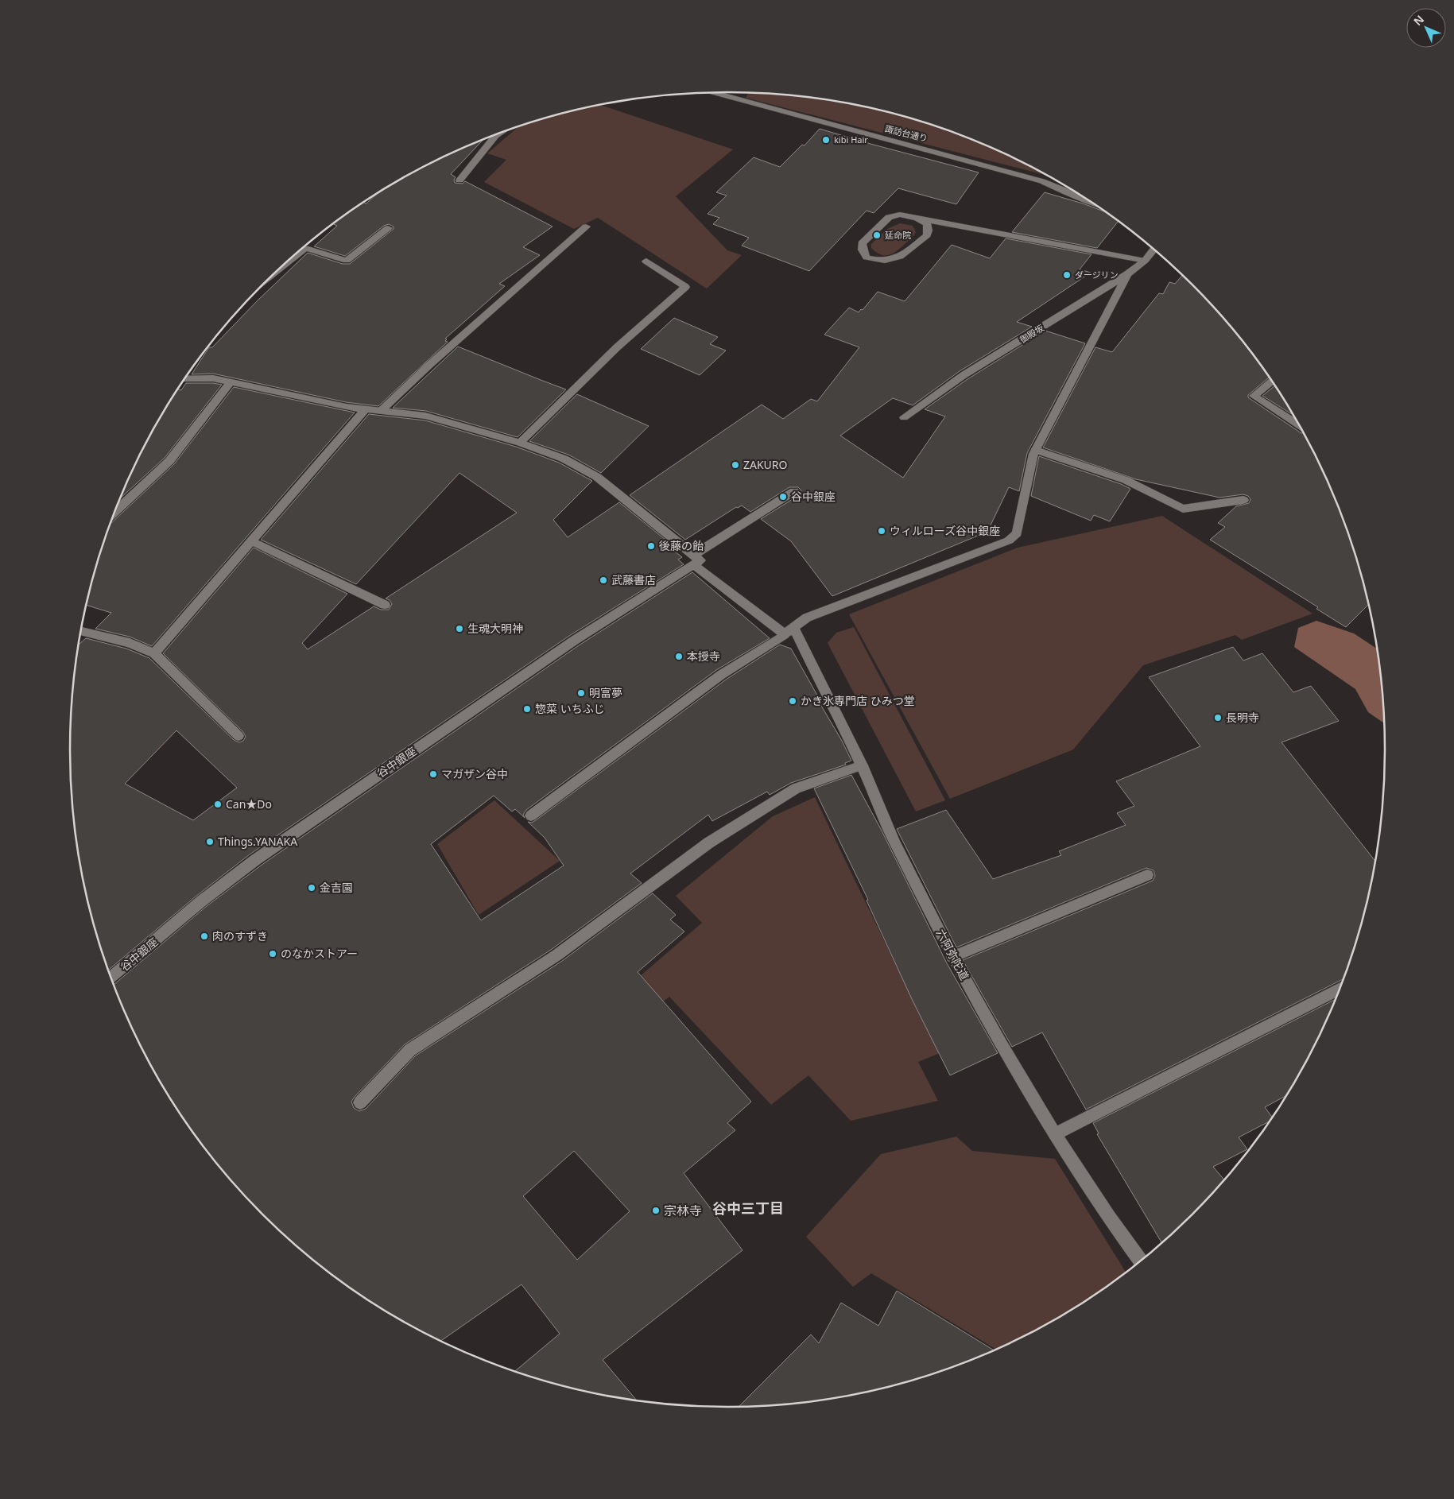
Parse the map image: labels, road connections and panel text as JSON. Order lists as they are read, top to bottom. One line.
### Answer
{"streets":{"street":["諏訪台通り","御殿坂","谷中銀座","六阿弥陀道"]},"districts":["谷中三丁目"],"places":["kibi Hair","延命院","ダージリン","ZAKURO","谷中銀座","ウィルローズ谷中銀座","後藤の飴","武藤書店","生魂大明神","本授寺","明富夢","かき氷専門店 ひみつ堂","惣菜 いちふじ","長明寺","マガザン谷中","Can★Do","Things.YANAKA","金吉園","肉のすずき","のなかストアー","宗林寺"],"north":"top left"}
